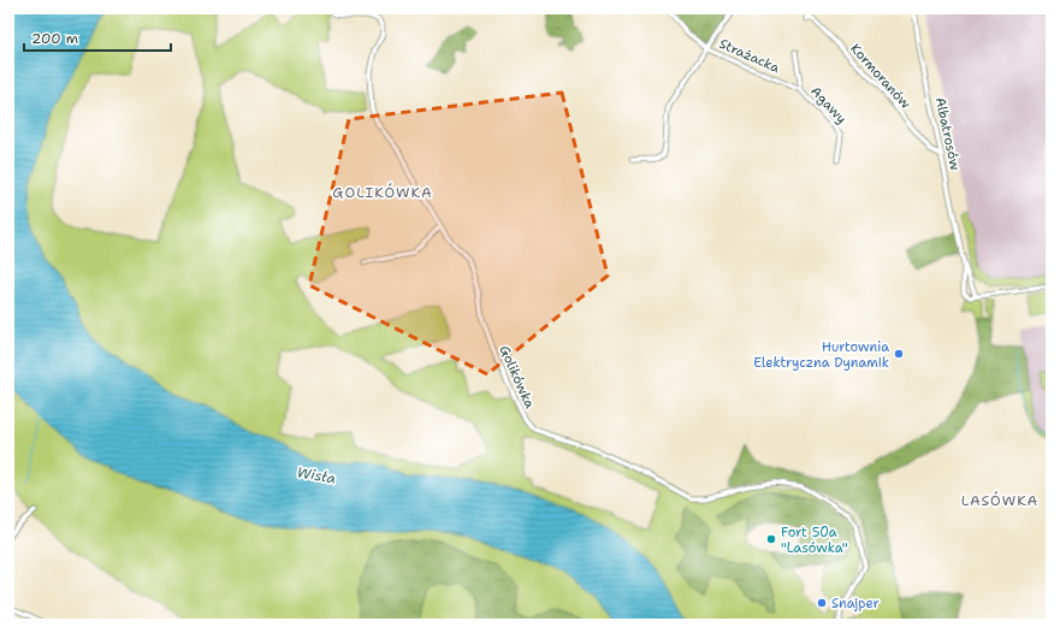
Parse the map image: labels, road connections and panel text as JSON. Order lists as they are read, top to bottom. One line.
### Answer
{"streets":{"street":["Strażacka","Kormoranów","Agawy","Albatrosów","Golikówka"]},"crossings":[["Strażacka","Agawy"],["Kormoranów","Albatrosów"]],"districts":["GOLIKÓWKA","LASÓWKA"],"water":["Wisła"],"places":["Hurtownia Elektryczna Dynamik","Fort 50a \"Lasówka\"","Snajper"],"scale_bar":"200 m"}
